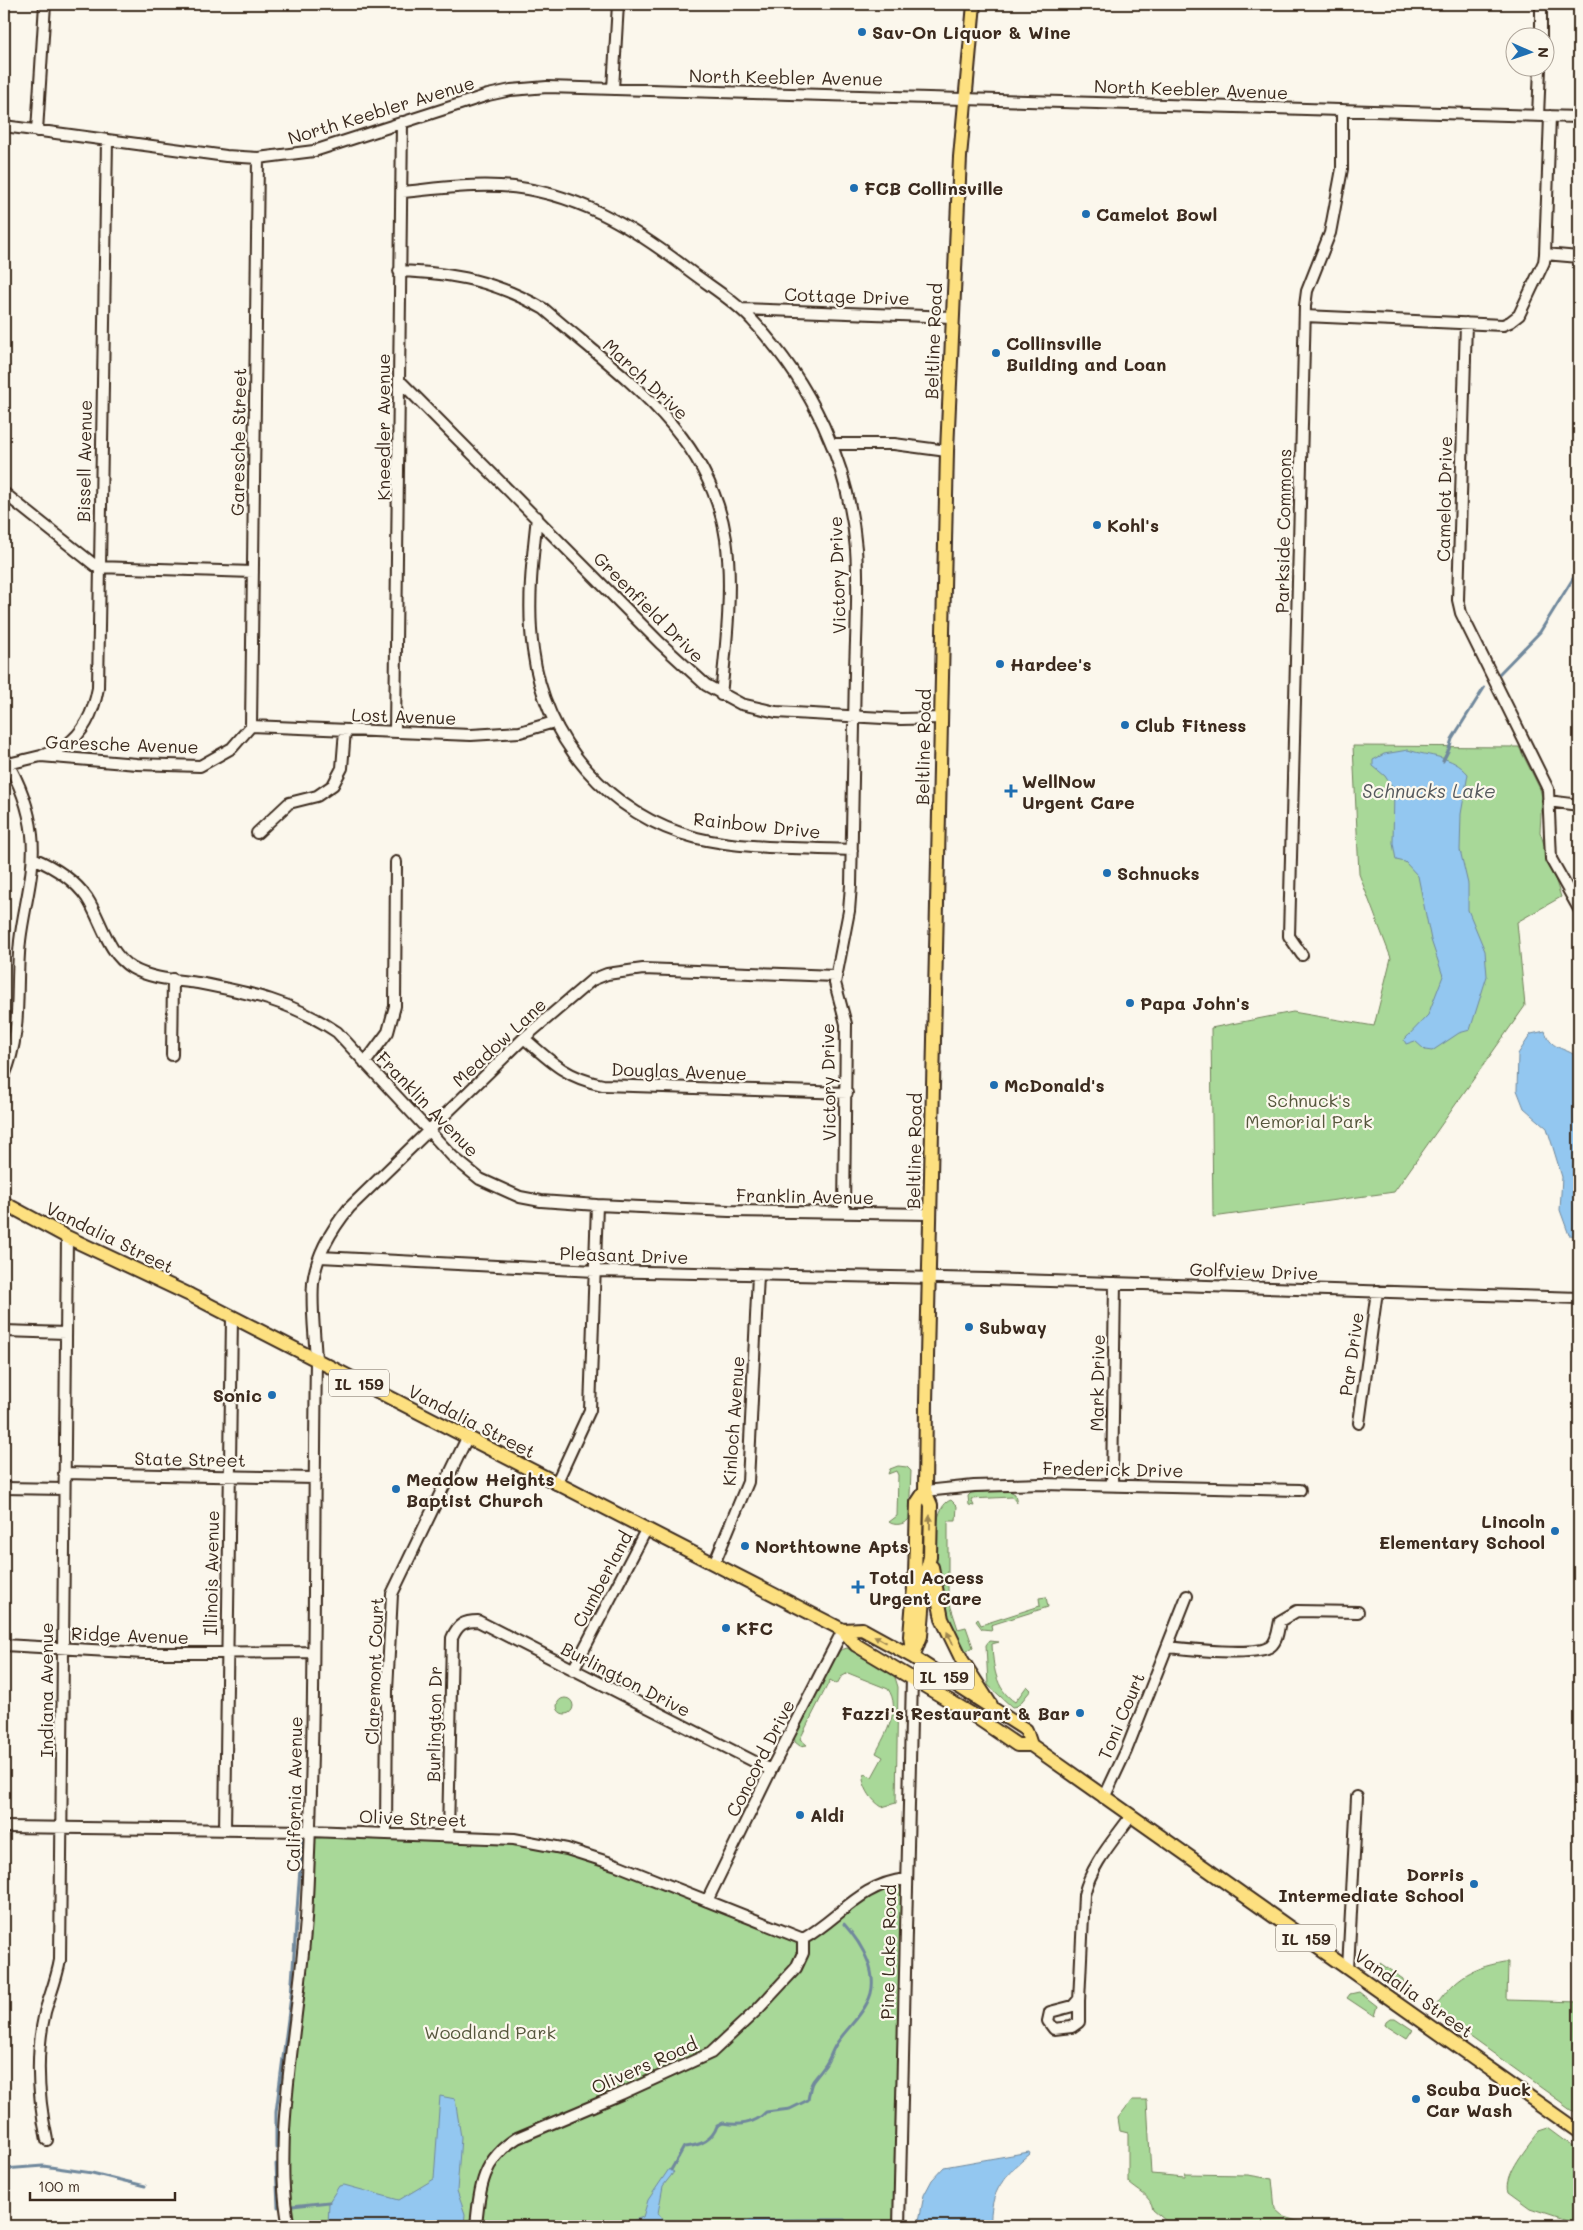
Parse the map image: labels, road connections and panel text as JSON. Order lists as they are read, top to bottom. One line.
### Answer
{"streets":{"main road":["Beltline Road","Vandalia Street","IL 159"],"street":["North Keebler Avenue","Cottage Drive","March Drive","Kneedler Avenue","Garesche Street","Bissell Avenue","Camelot Drive","Parkside Commons","Victory Drive","Greenfield Drive","Lost Avenue","Garesche Avenue","Rainbow Drive","Meadow Lane","Douglas Avenue","Franklin Avenue","Pleasant Drive","Golfview Drive","Par Drive","Mark Drive","Kinloch Avenue","State Street","Frederick Drive","Illinois Avenue","Cumberland","Ridge Avenue","Claremont Court","Burlington Drive","Indiana Avenue","Toni Court","Burlington Dr","Concord Drive","California Avenue","Olive Street","Pine Lake Road","Olivers Road"]},"crossings":[["North Keebler Avenue","Beltline Road"],["North Keebler Avenue","Kneedler Avenue"],["North Keebler Avenue","Garesche Street"],["North Keebler Avenue","Bissell Avenue"],["North Keebler Avenue","Parkside Commons"],["Cottage Drive","Beltline Road"],["Cottage Drive","Victory Drive"],["Beltline Road","Greenfield Drive"],["Beltline Road","Franklin Avenue"],["Beltline Road","Vandalia Street"],["Beltline Road","Pleasant Drive"],["Beltline Road","Golfview Drive"],["Beltline Road","Frederick Drive"],["Beltline Road","Pine Lake Road"],["March Drive","Kneedler Avenue"],["March Drive","Greenfield Drive"],["Kneedler Avenue","Victory Drive"],["Kneedler Avenue","Greenfield Drive"],["Kneedler Avenue","Lost Avenue"],["Garesche Street","Lost Avenue"],["Garesche Street","Garesche Avenue"],["Bissell Avenue","Garesche Avenue"],["Victory Drive","Greenfield Drive"],["Victory Drive","Rainbow Drive"],["Victory Drive","Meadow Lane"],["Victory Drive","Douglas Avenue"],["Victory Drive","Franklin Avenue"],["Greenfield Drive","Rainbow Drive"],["Lost Avenue","Garesche Avenue"],["Lost Avenue","Rainbow Drive"],["Meadow Lane","Douglas Avenue"],["Meadow Lane","Franklin Avenue"],["Meadow Lane","Vandalia Street"],["Meadow Lane","Pleasant Drive"],["Meadow Lane","California Avenue"],["Vandalia Street","Kinloch Avenue"],["Vandalia Street","Illinois Avenue"],["Vandalia Street","Cumberland"],["Vandalia Street","Claremont Court"],["Vandalia Street","Indiana Avenue"],["Vandalia Street","Toni Court"],["Vandalia Street","Concord Drive"],["Vandalia Street","California Avenue"],["Vandalia Street","Pine Lake Road"],["Pleasant Drive","Golfview Drive"],["Pleasant Drive","Kinloch Avenue"],["Golfview Drive","Par Drive"],["Golfview Drive","Mark Drive"],["Mark Drive","Frederick Drive"],["State Street","Illinois Avenue"],["State Street","Indiana Avenue"],["State Street","California Avenue"],["Illinois Avenue","Ridge Avenue"],["Illinois Avenue","Olive Street"],["Cumberland","Burlington Drive"],["Ridge Avenue","Indiana Avenue"],["Ridge Avenue","California Avenue"],["Claremont Court","Olive Street"],["Burlington Drive","Burlington Dr"],["Burlington Drive","Concord Drive"],["Indiana Avenue","Olive Street"],["Burlington Dr","Olive Street"],["Concord Drive","Olive Street"],["California Avenue","Olive Street"],["Olive Street","Olivers Road"]],"water":["Schnucks Lake"],"parks":["Schnuck's Memorial Park","Woodland Park"],"places":{"other":["Sav-On Liquor & Wine","FCB Collinsville","Camelot Bowl","Collinsville Building and Loan","Kohl's","Hardee's","Club Fitness","Schnucks","Papa John's","McDonald's","Subway","Sonic","Meadow Heights Baptist Church","Lincoln Elementary School","Northtowne Apts","KFC","Fazzi's Restaurant & Bar","Aldi","Dorris Intermediate School","Scuba Duck Car Wash"],"health":["WellNow Urgent Care","Total Access Urgent Care"]},"scale_bar":"100 m","north":"right"}
